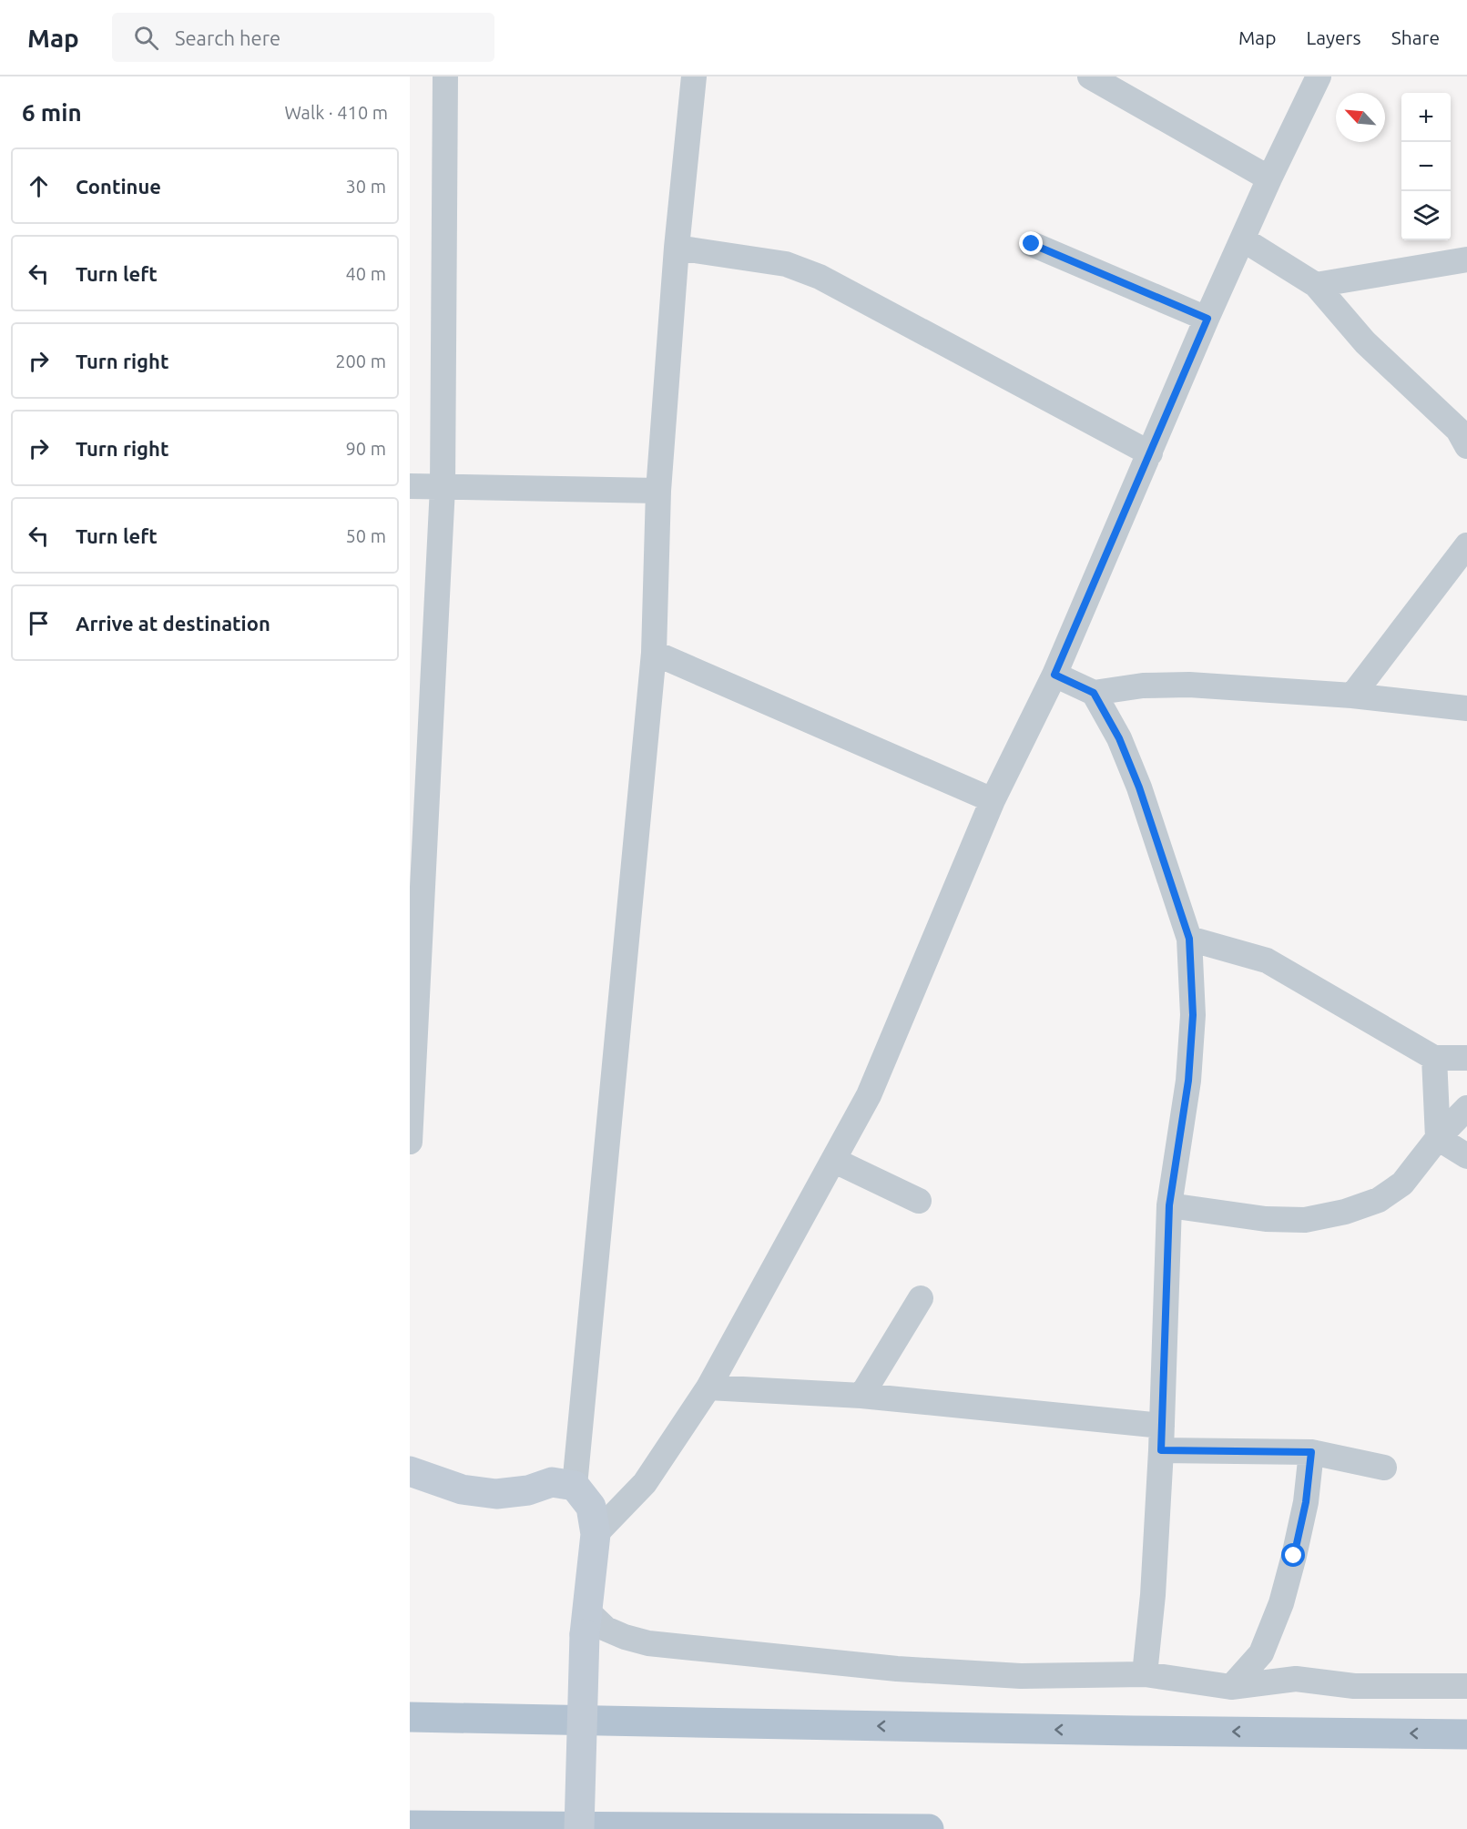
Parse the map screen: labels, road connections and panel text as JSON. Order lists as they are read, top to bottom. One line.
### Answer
{"north":"top left","page":{"header":"Map","search":"Search here","nav":["Map","Layers","Share"],"heading":["6 min","Walk · 410 m"],"map_buttons":["+","−"],"list":[["Continue","30 m"],["Turn left","40 m"],["Turn right","200 m"],["Turn right","90 m"],["Turn left","50 m"],"Arrive at destination"]}}
